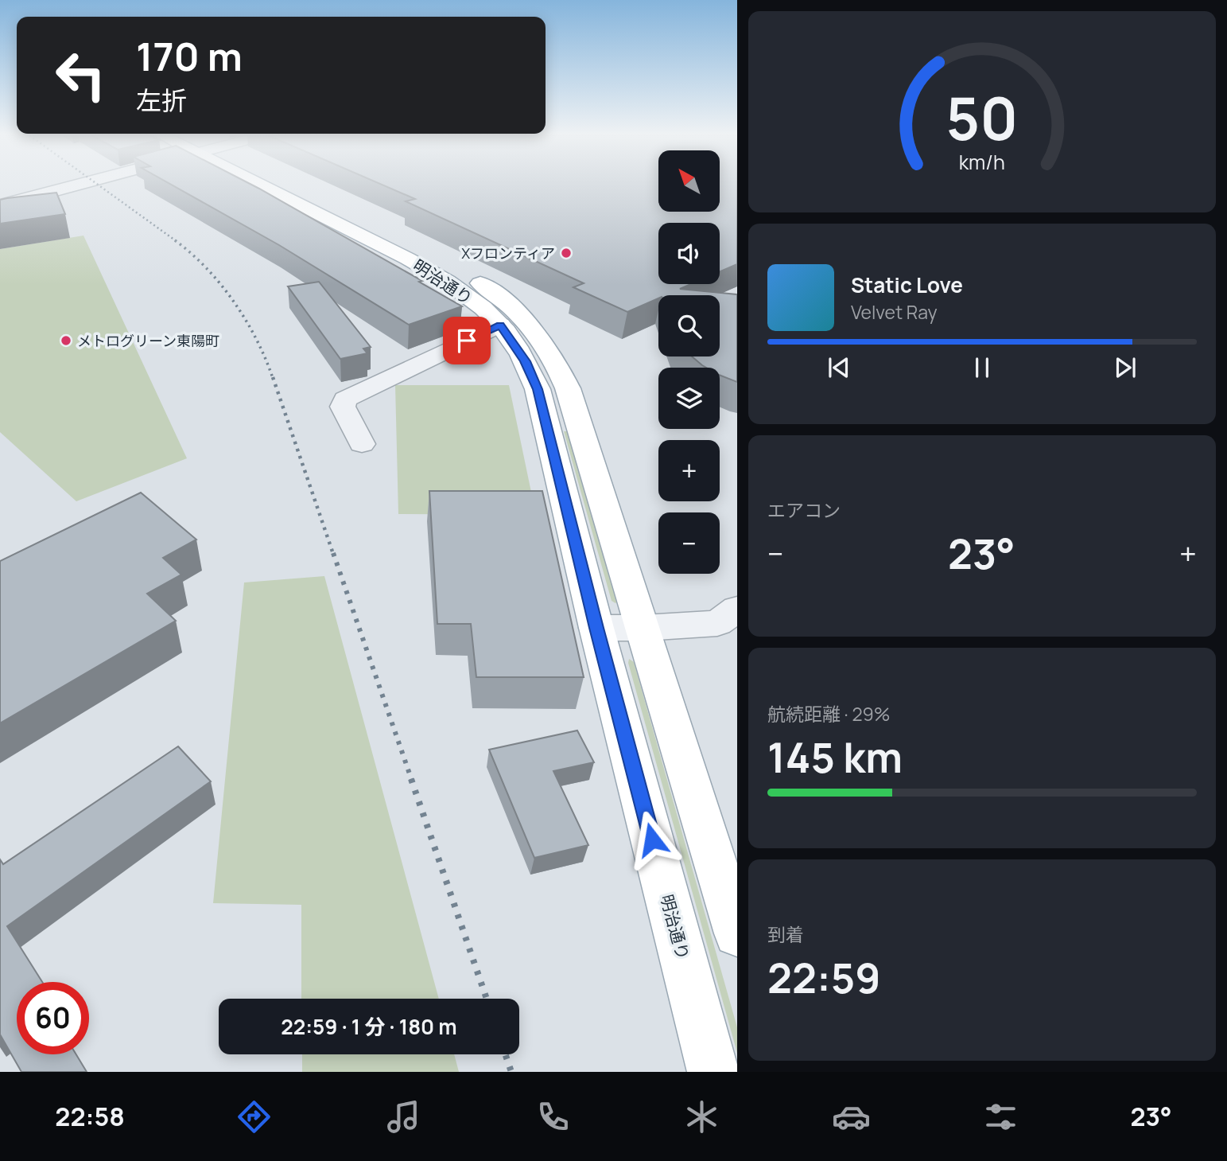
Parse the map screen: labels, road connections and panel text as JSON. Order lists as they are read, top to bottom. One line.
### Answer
{"streets":{"main road":["明治通り"]},"places":["Xフロンティア","メトログリーン東陽町"],"north":"top left","page":{"turn":["170 m","左折"],"map_buttons":["+","−"],"song":["Static Love","Velvet Ray"],"tile":["エアコン",["航続距離 · 29%","145 km"],["到着","22:59"]],"heat":["−","23°","+"],"limit":"60","trip":"22:59 · 1 分 · 180 m","tabs":["22:58","23°"],"gauge":["50","km/h"]}}
